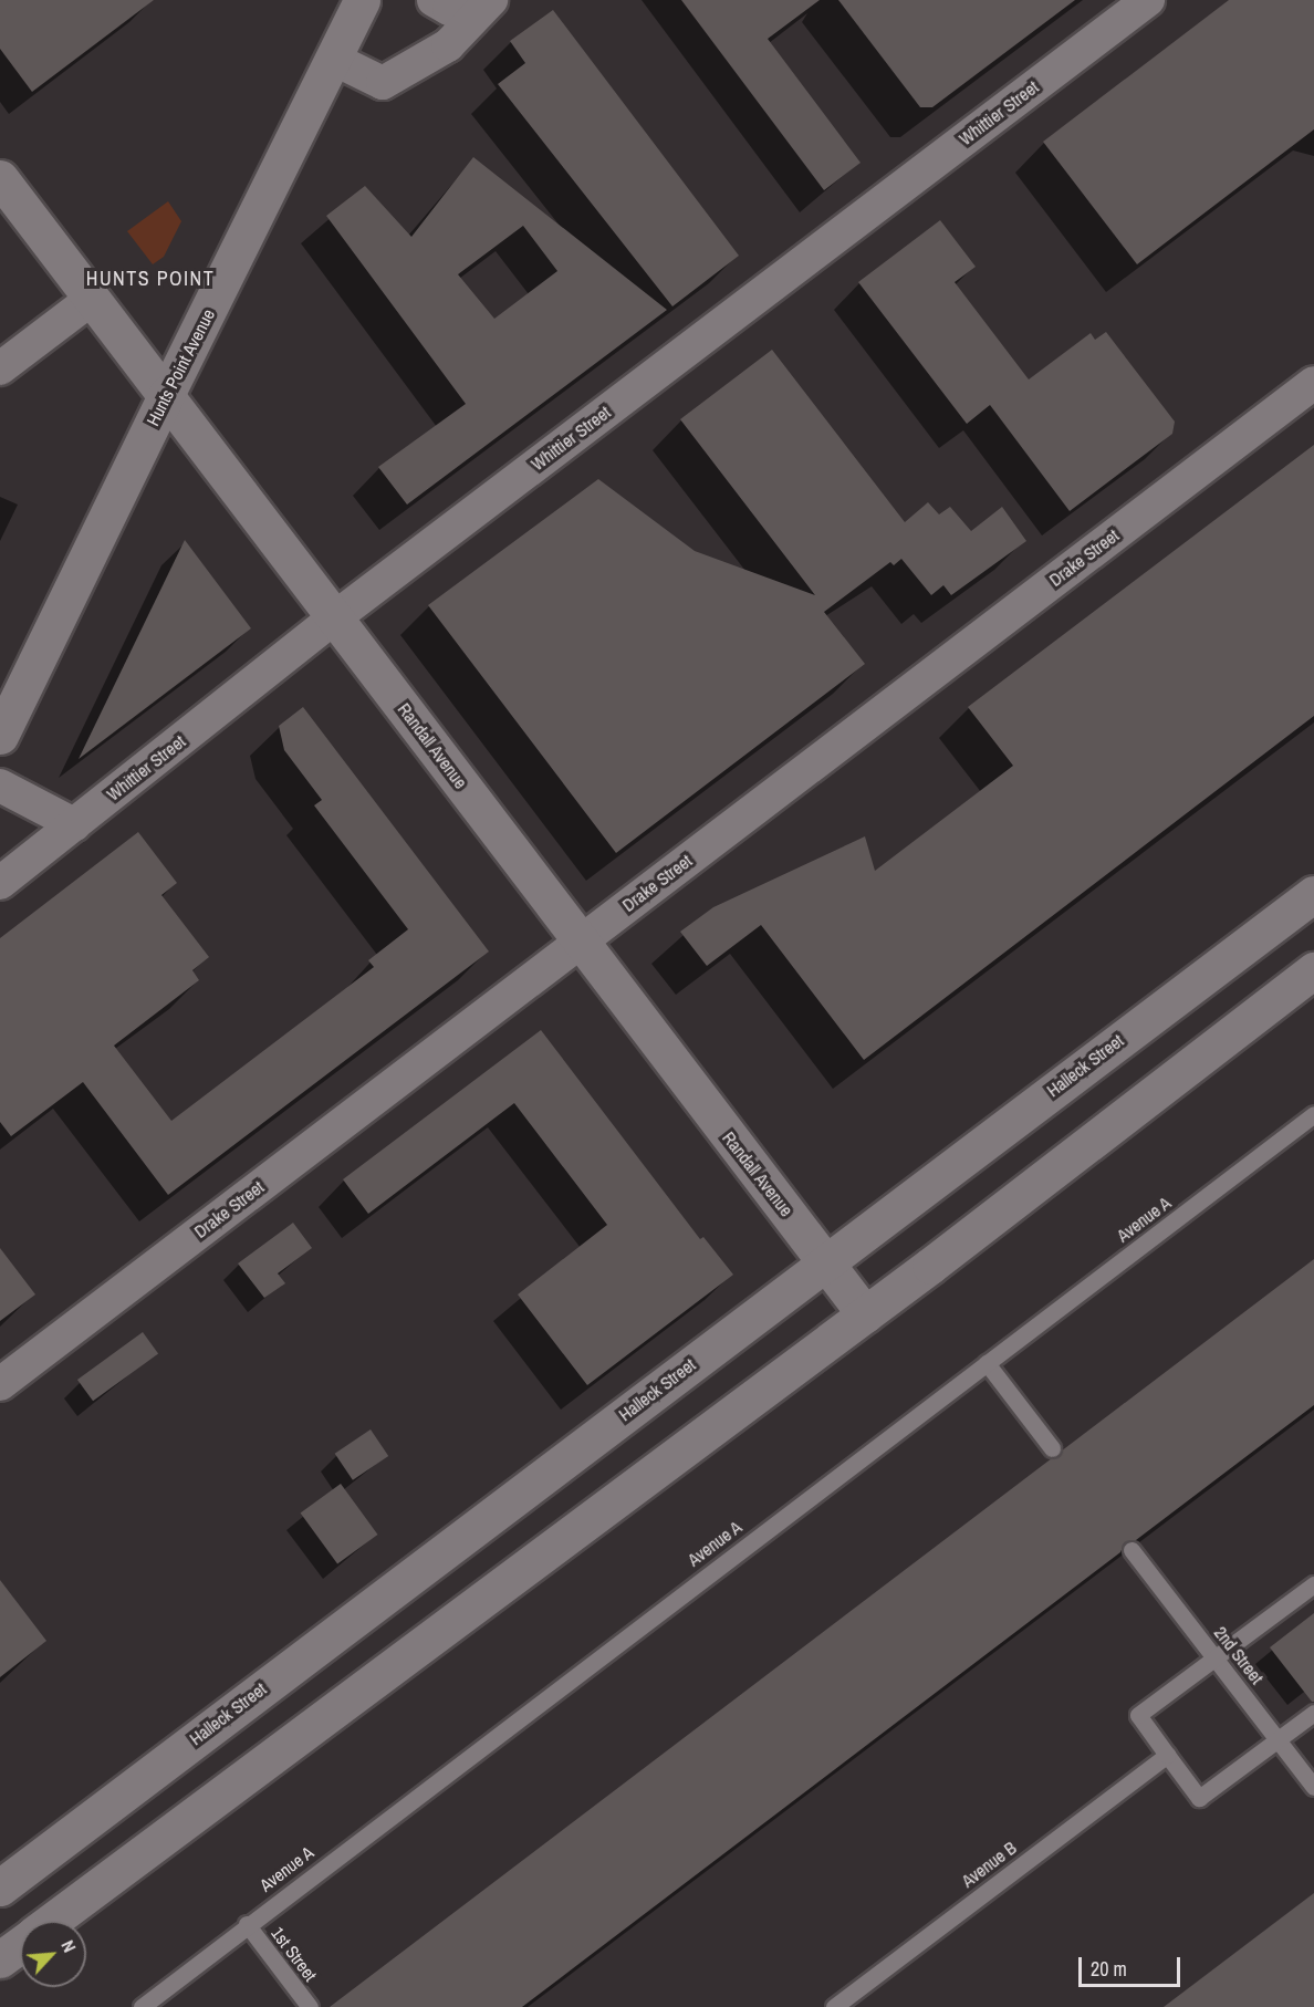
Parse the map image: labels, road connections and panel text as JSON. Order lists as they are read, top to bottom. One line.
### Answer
{"streets":{"main road":["Hunts Point Avenue","Randall Avenue","Halleck Street"],"street":["Whittier Street","Drake Street"],"lane":["Avenue A","2nd Street","Avenue B","1st Street"]},"crossings":[["Whittier Street","Randall Avenue"],["Hunts Point Avenue","Randall Avenue"],["Drake Street","Randall Avenue"],["Randall Avenue","Halleck Street"],["Avenue A","1st Street"]],"districts":["HUNTS POINT"],"scale_bar":"20 m","north":"top right"}
